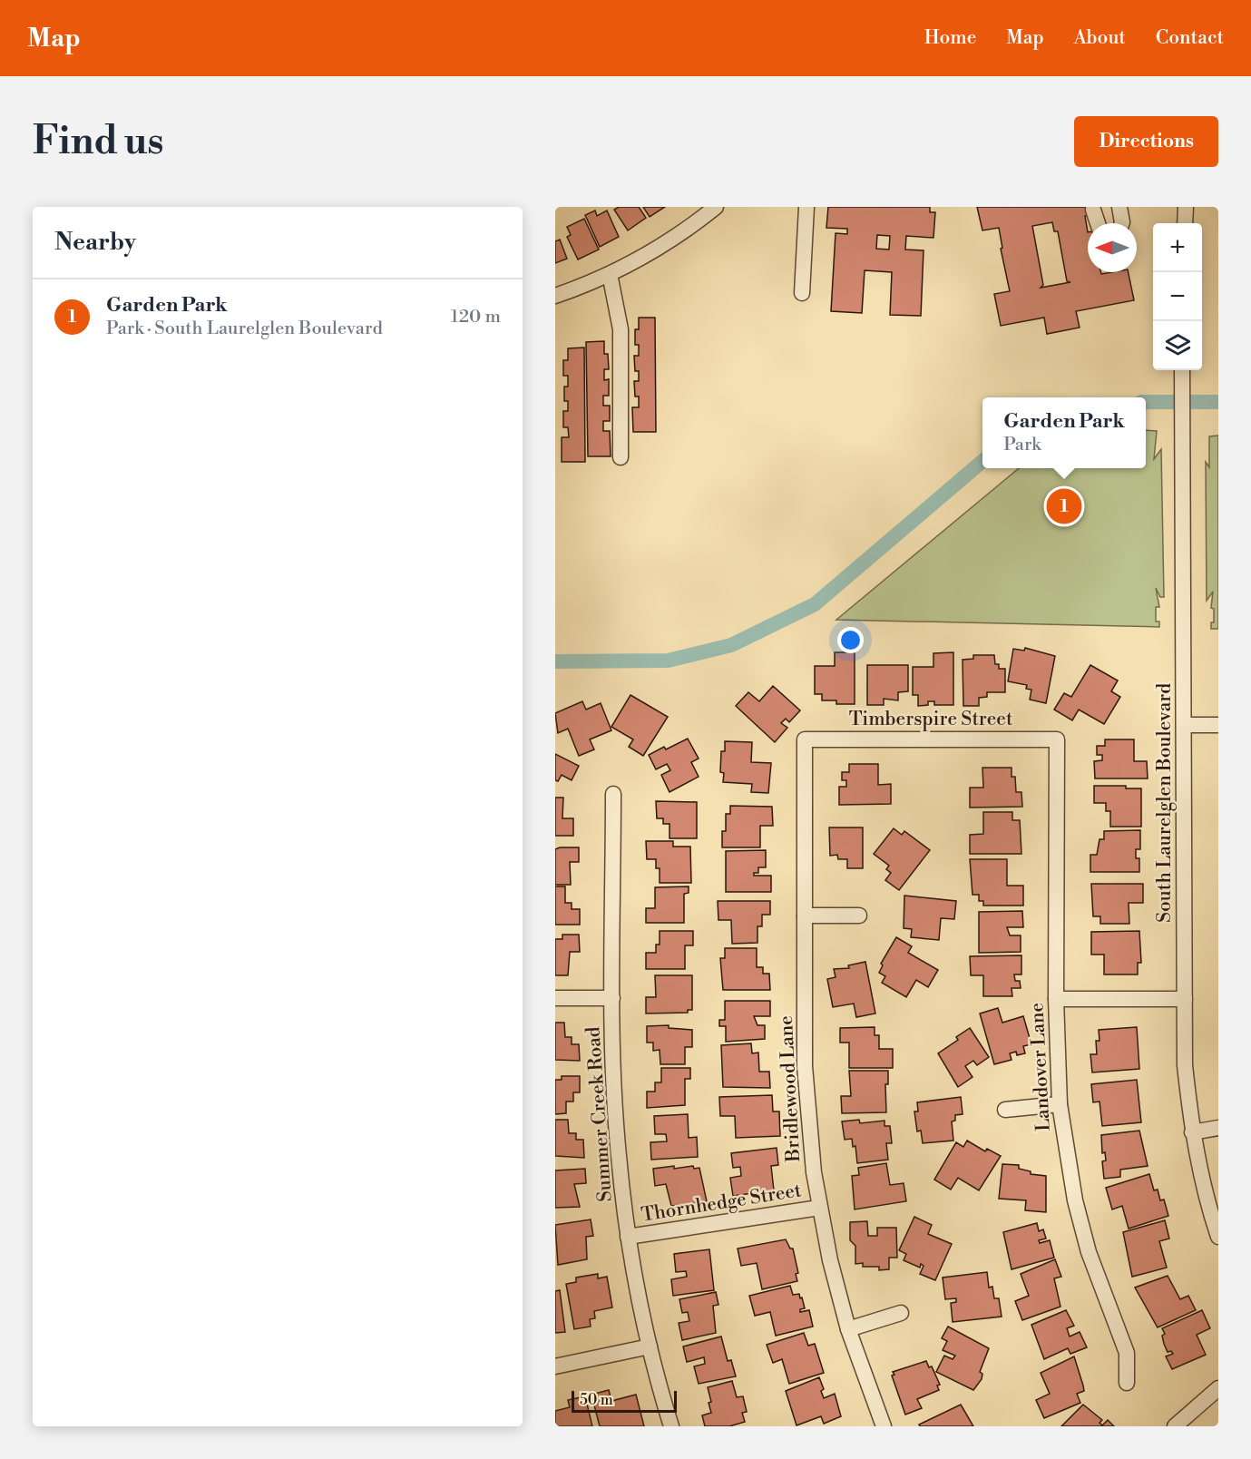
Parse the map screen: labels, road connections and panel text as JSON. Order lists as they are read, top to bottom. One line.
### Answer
{"streets":{"street":["Timberspire Street","South Laurelglen Boulevard","Landover Lane","Bridlewood Lane","Summer Creek Road","Thornhedge Street"]},"crossings":[["Timberspire Street","Landover Lane"],["Timberspire Street","Bridlewood Lane"],["Bridlewood Lane","Thornhedge Street"],["Summer Creek Road","Thornhedge Street"]],"scale_bar":"50 m","north":"left","page":{"header":"Map","nav":["Home","Map","About","Contact"],"buttons":"Directions","title":"Find us","heading":"Nearby","map_buttons":["+","−"],"list":[{"mark":"1","name":"Garden Park","note":"Park · South Laurelglen Boulevard","value":"120 m"}],"popup":["Garden Park","Park"],"pins":"1","scale":"50 m"}}
